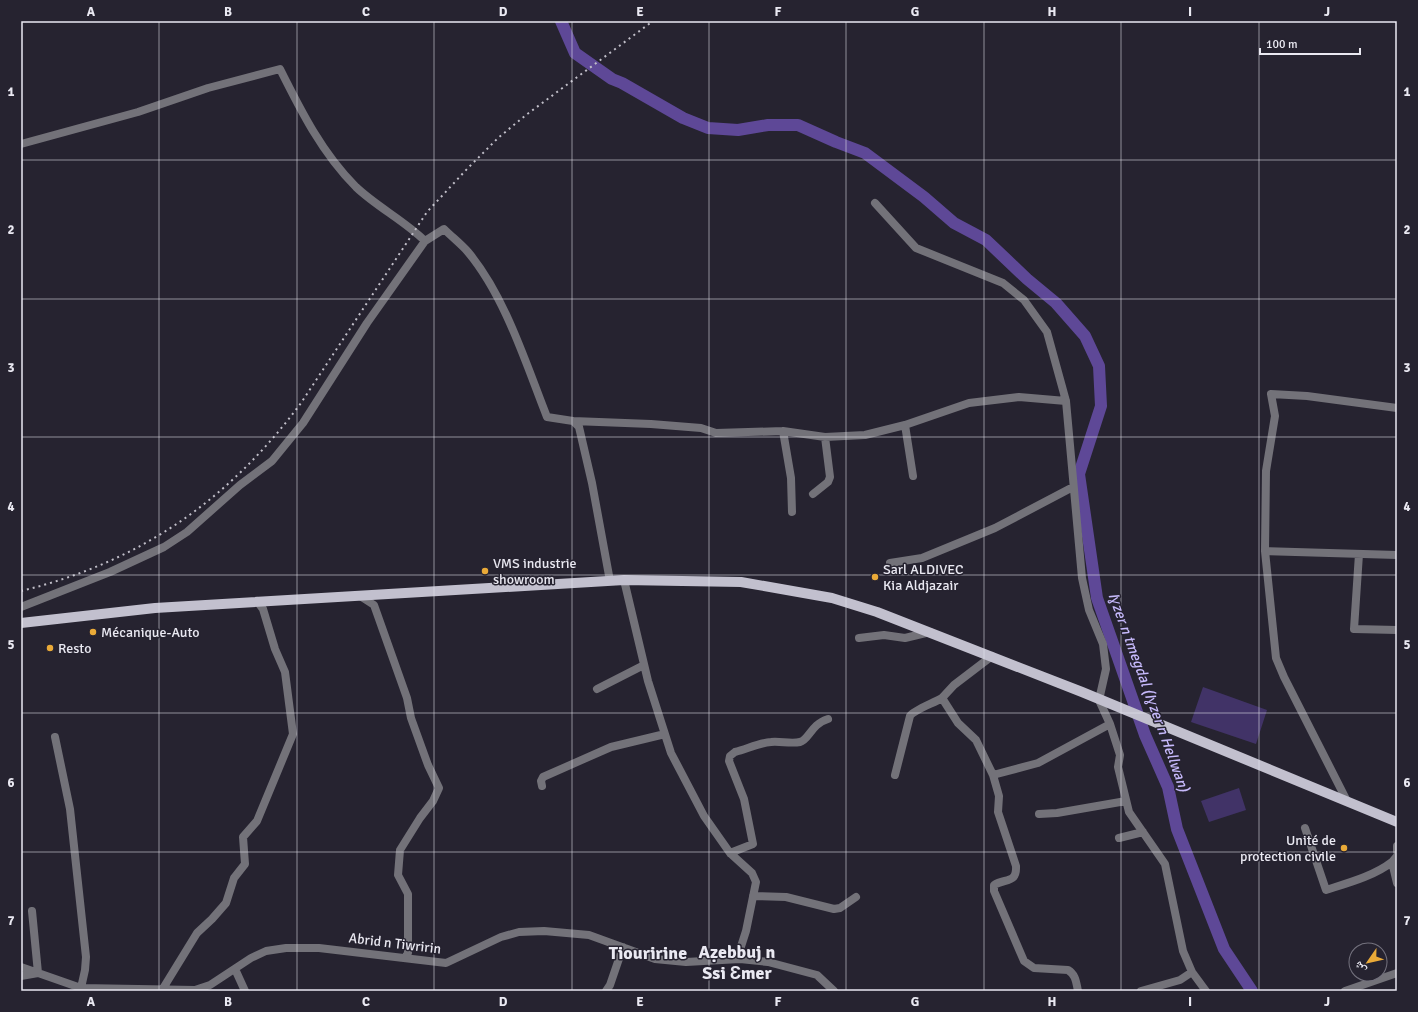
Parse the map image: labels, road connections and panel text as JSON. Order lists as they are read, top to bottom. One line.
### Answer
{"streets":{"street":["Abrid n Tiwririn"]},"districts":["Aẓebbuj n Ssi Ɛmer","Tiouririne"],"water":["Iɣzer n tmegdal (Iɣzer n Hellwan)"],"places":["VMS industrie showroom","Sarl ALDIVEC Kia Aldjazair","Mécanique-Auto","Resto","Unité de protection civile"],"scale_bar":"100 m","north":"bottom left","grid":{"columns":["A","B","C","D","E","F","G","H","I","J"],"rows":["1","2","3","4","5","6","7"]}}
